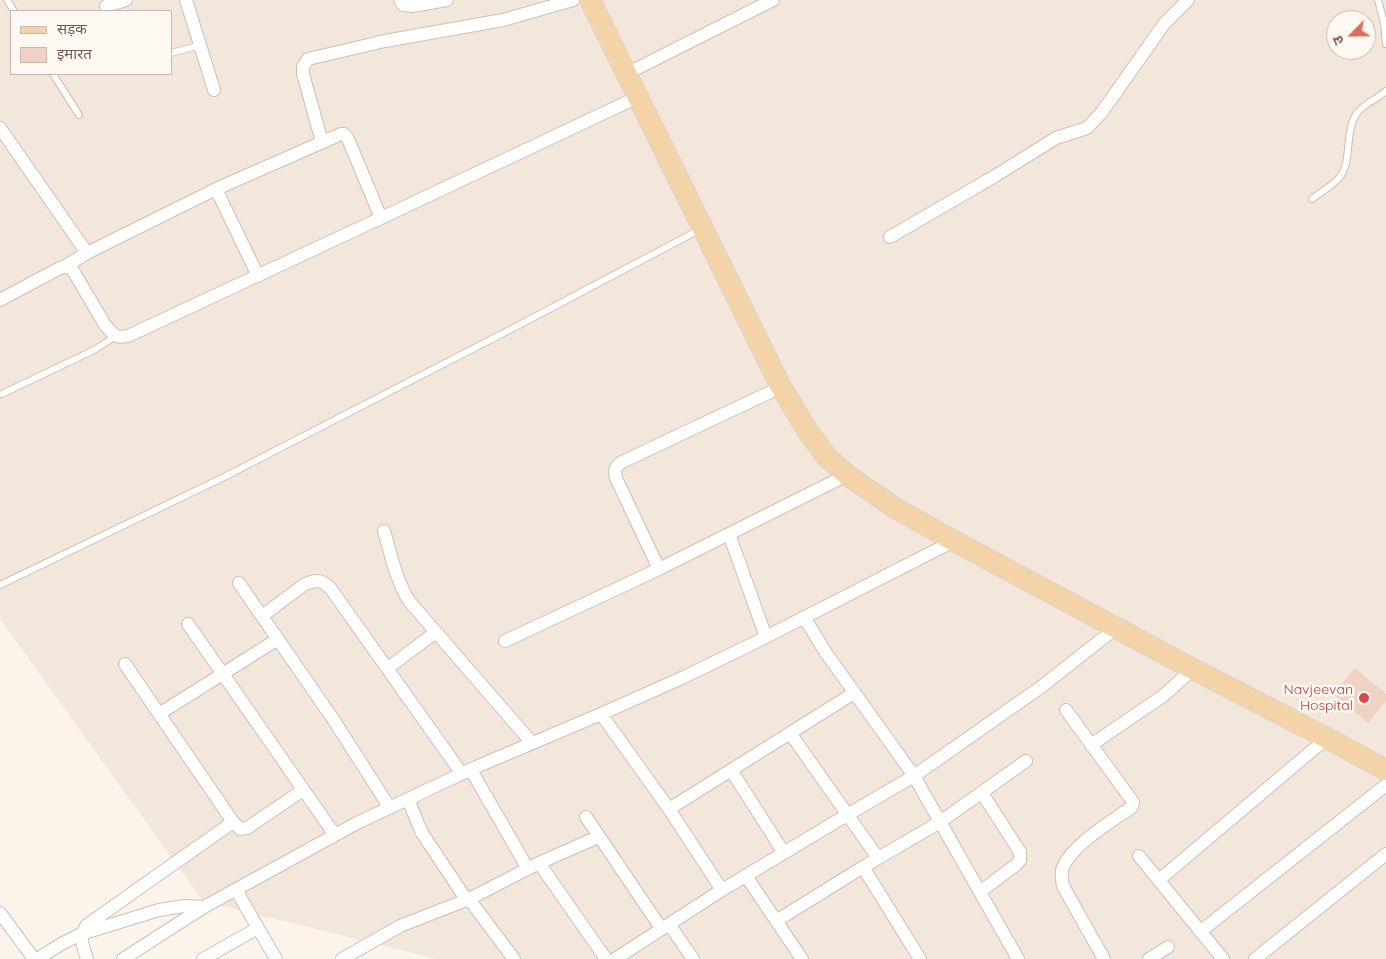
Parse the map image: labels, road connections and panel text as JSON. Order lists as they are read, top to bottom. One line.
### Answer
{"places":["Navjeevan Hospital"],"legend":["सड़क","इमारत"],"north":"bottom left"}
